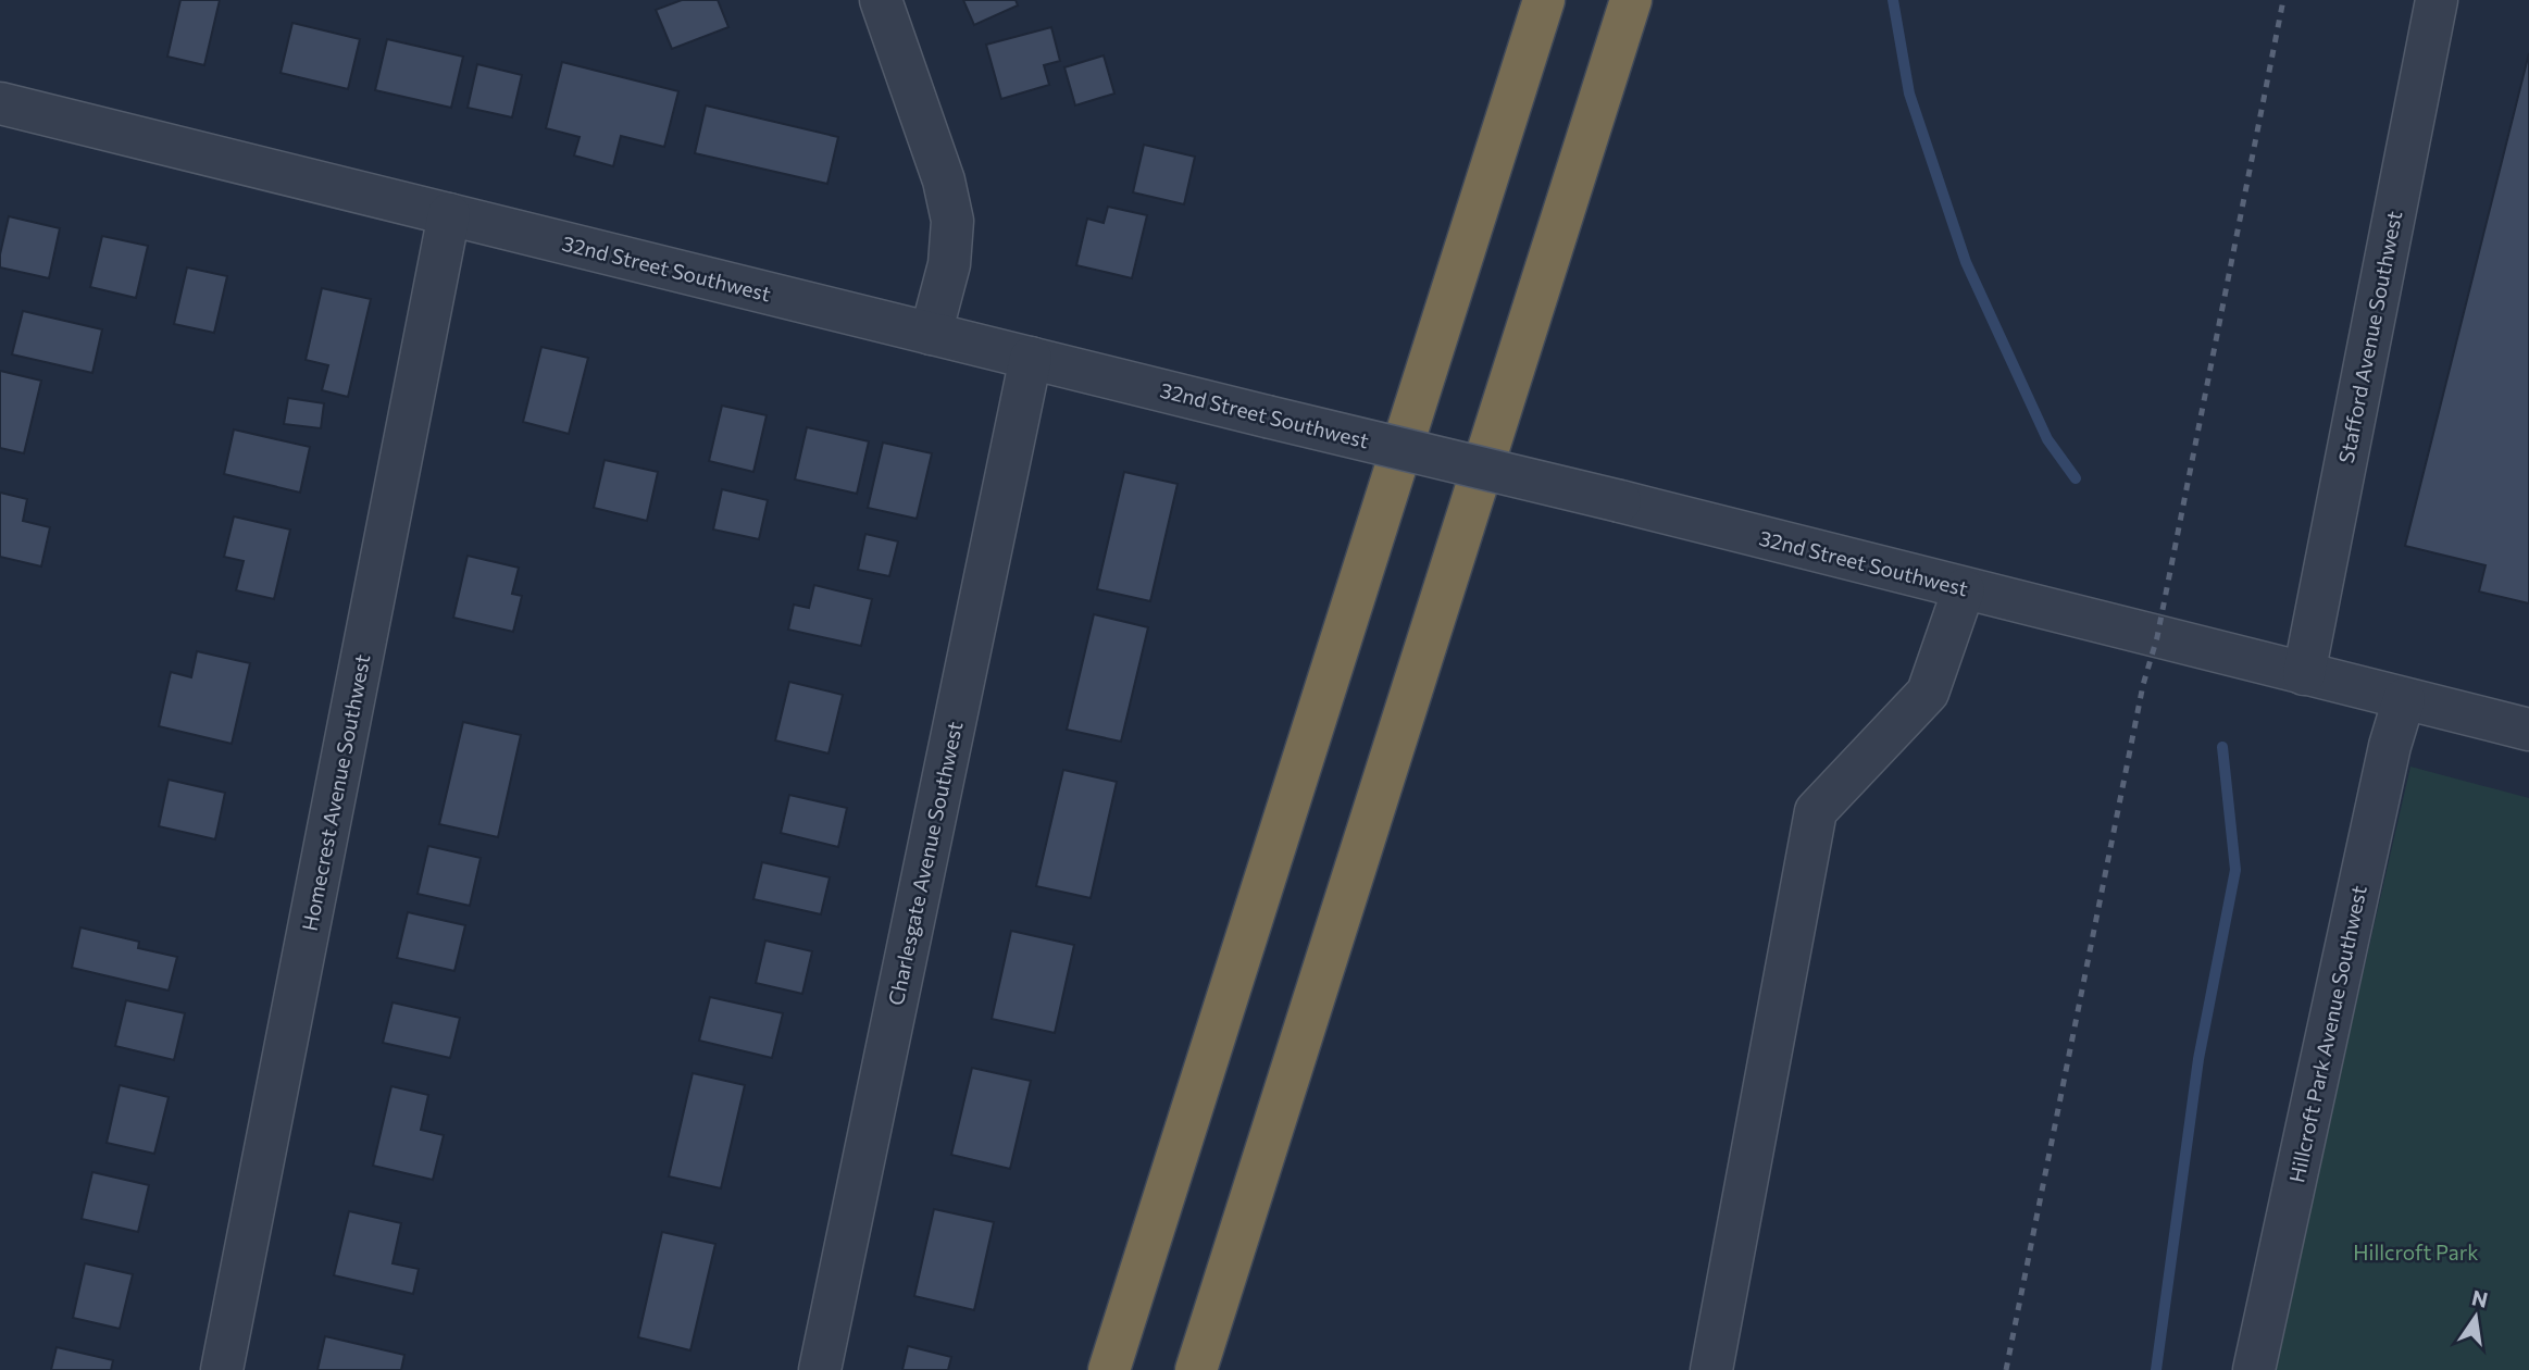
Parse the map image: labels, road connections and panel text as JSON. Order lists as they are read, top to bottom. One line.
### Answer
{"streets":{"street":["32nd Street Southwest","Stafford Avenue Southwest","Homecrest Avenue Southwest","Charlesgate Avenue Southwest","Hillcroft Park Avenue Southwest"]},"crossings":[["32nd Street Southwest","Stafford Avenue Southwest"],["32nd Street Southwest","Homecrest Avenue Southwest"],["32nd Street Southwest","Charlesgate Avenue Southwest"],["32nd Street Southwest","Hillcroft Park Avenue Southwest"]],"parks":["Hillcroft Park"],"north":"top"}
